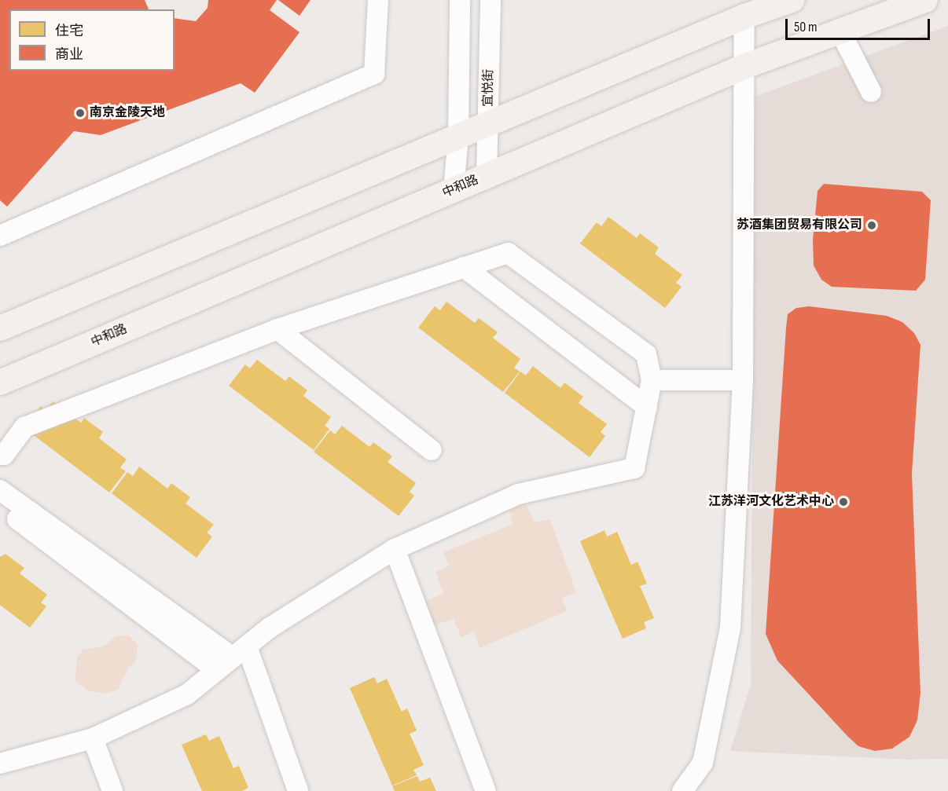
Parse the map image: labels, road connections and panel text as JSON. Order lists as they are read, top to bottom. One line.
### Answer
{"streets":{"main road":["中和路"],"street":["宜悦街"]},"crossings":[["宜悦街","中和路"]],"places":["南京金陵天地","苏酒集团贸易有限公司","江苏洋河文化艺术中心"],"legend":["住宅","商业"],"scale_bar":"50 m"}
